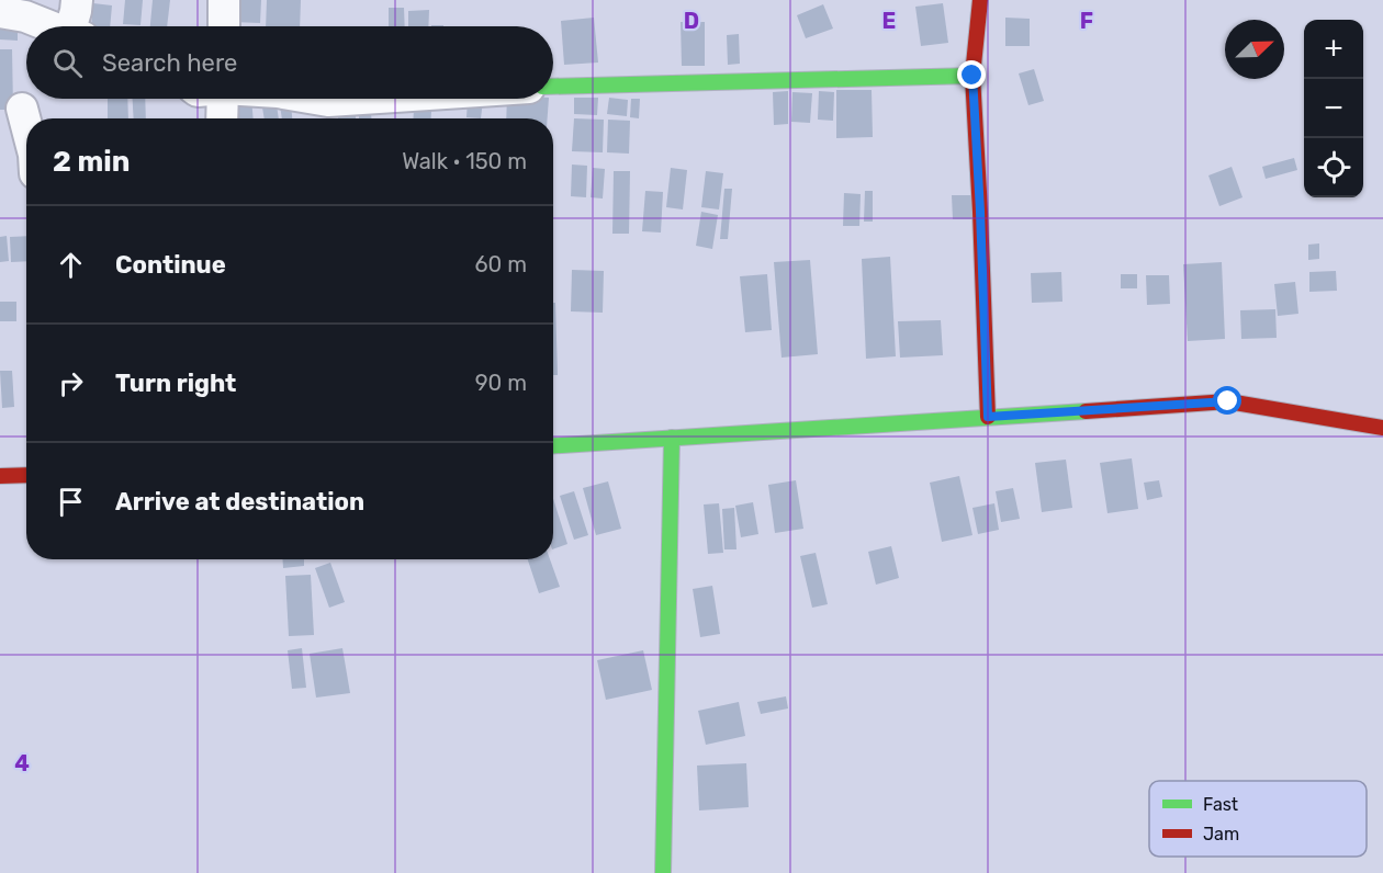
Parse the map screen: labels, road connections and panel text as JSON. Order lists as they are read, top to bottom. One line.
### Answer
{"legend":["Fast","Jam"],"north":"top right","page":{"map_buttons":["+","−"],"search":"Search here","heading":["2 min","Walk · 150 m"],"list":[["Continue","60 m"],["Turn right","90 m"],"Arrive at destination"]},"grid":{"columns":["D","E","F"],"rows":["4"]}}
